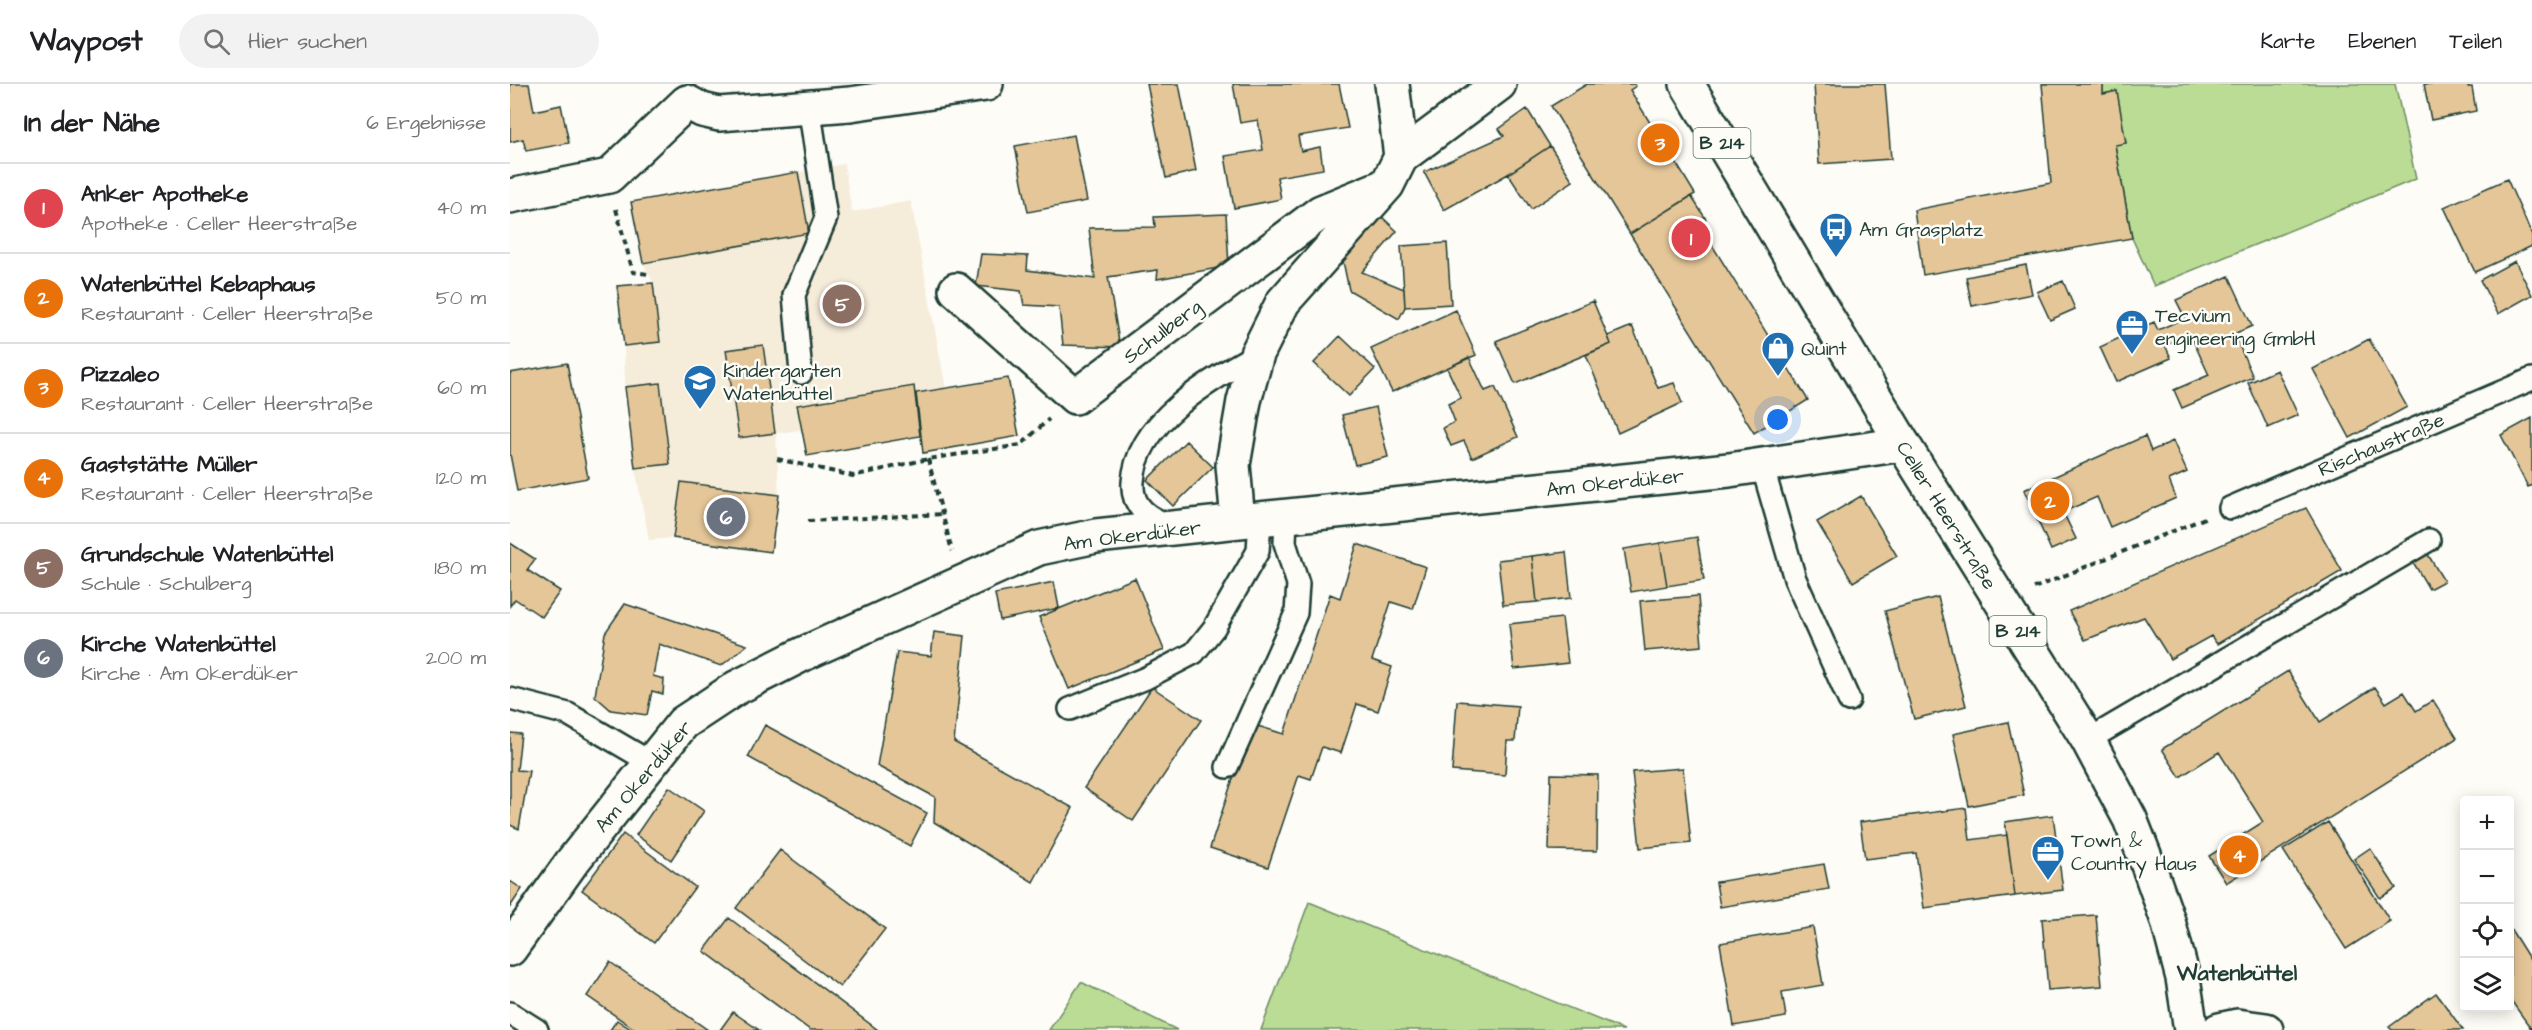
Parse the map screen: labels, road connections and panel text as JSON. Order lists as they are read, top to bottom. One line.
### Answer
{"streets":{"street":["B 214","Schulberg","Am Okerdüker","Celler Heerstraße"],"lane":["Rischaustraße"]},"crossings":[["Am Okerdüker","Celler Heerstraße"]],"districts":["Watenbüttel"],"places":{"bus stop":["Am Grasplatz"],"office":["Tecvium engineering GmbH","Town & Country Haus"],"shop":["Quint"],"school or university":["Kindergarten Watenbüttel"]},"page":{"header":"Waypost","search":"Hier suchen","nav":["Karte","Ebenen","Teilen"],"heading":["In der Nähe","6 Ergebnisse"],"pins":["3","1","5","2","6","4"],"list":[{"mark":"1","name":"Anker Apotheke","note":"Apotheke · Celler Heerstraße","value":"40 m"},{"mark":"2","name":"Watenbüttel Kebaphaus","note":"Restaurant · Celler Heerstraße","value":"50 m"},{"mark":"3","name":"Pizzaleo","note":"Restaurant · Celler Heerstraße","value":"60 m"},{"mark":"4","name":"Gaststätte Müller","note":"Restaurant · Celler Heerstraße","value":"120 m"},{"mark":"5","name":"Grundschule Watenbüttel","note":"Schule · Schulberg","value":"180 m"},{"mark":"6","name":"Kirche Watenbüttel","note":"Kirche · Am Okerdüker","value":"200 m"}],"map_buttons":["+","−"]}}
